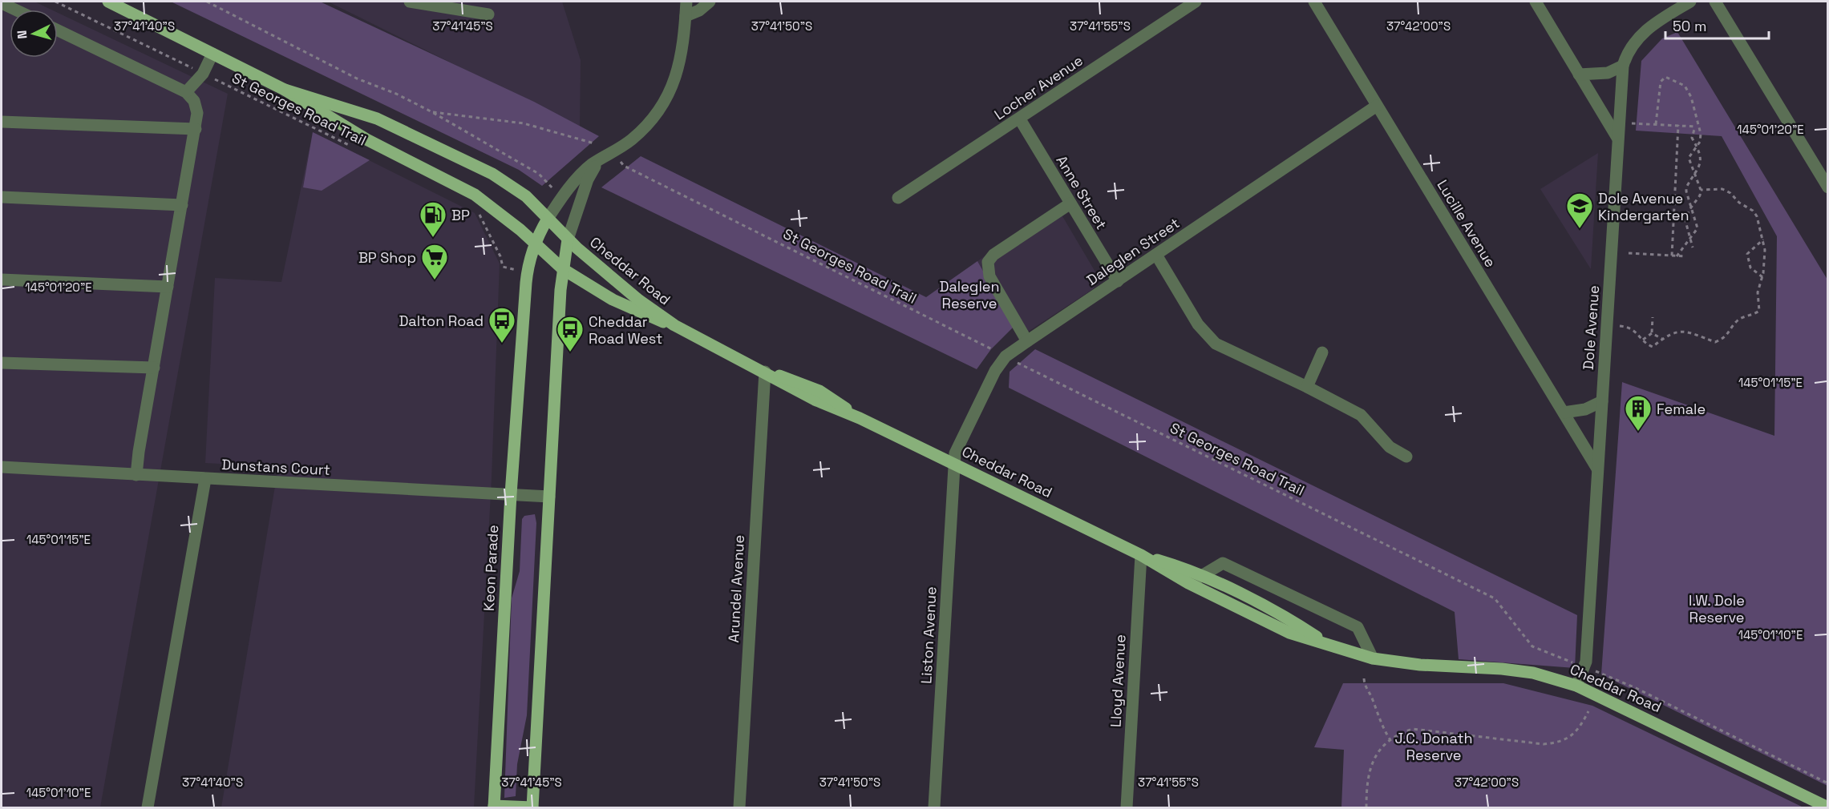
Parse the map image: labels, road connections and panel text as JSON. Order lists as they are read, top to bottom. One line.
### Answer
{"streets":{"main road":["Cheddar Road","Keon Parade"],"street":["Locher Avenue","Anne Street","Lucille Avenue","Daleglen Street","Dole Avenue","Dunstans Court","Arundel Avenue","Liston Avenue","Lloyd Avenue"],"path":["St Georges Road Trail"]},"crossings":[["Locher Avenue","Anne Street"],["St Georges Road Trail","Daleglen Street"],["St Georges Road Trail","Dole Avenue"],["Anne Street","Daleglen Street"],["Lucille Avenue","Daleglen Street"],["Lucille Avenue","Dole Avenue"],["Daleglen Street","Cheddar Road"],["Daleglen Street","Liston Avenue"],["Cheddar Road","Dole Avenue"],["Cheddar Road","Arundel Avenue"],["Cheddar Road","Liston Avenue"],["Cheddar Road","Lloyd Avenue"],["Dunstans Court","Keon Parade"]],"parks":["Daleglen Reserve","I.W. Dole Reserve","J.C. Donath Reserve"],"places":{"school or university":["Dole Avenue Kindergarten"],"fuel station":["BP"],"supermarket":["BP Shop"],"bus stop":["Dalton Road","Cheddar Road West"],"building":["Female"]},"scale_bar":"50 m","north":"left","coordinates":["37°41'40\"S","37°41'45\"S","37°41'50\"S","37°41'55\"S","37°42'00\"S","145°01'20\"E","145°01'15\"E","145°01'10\"E"]}
